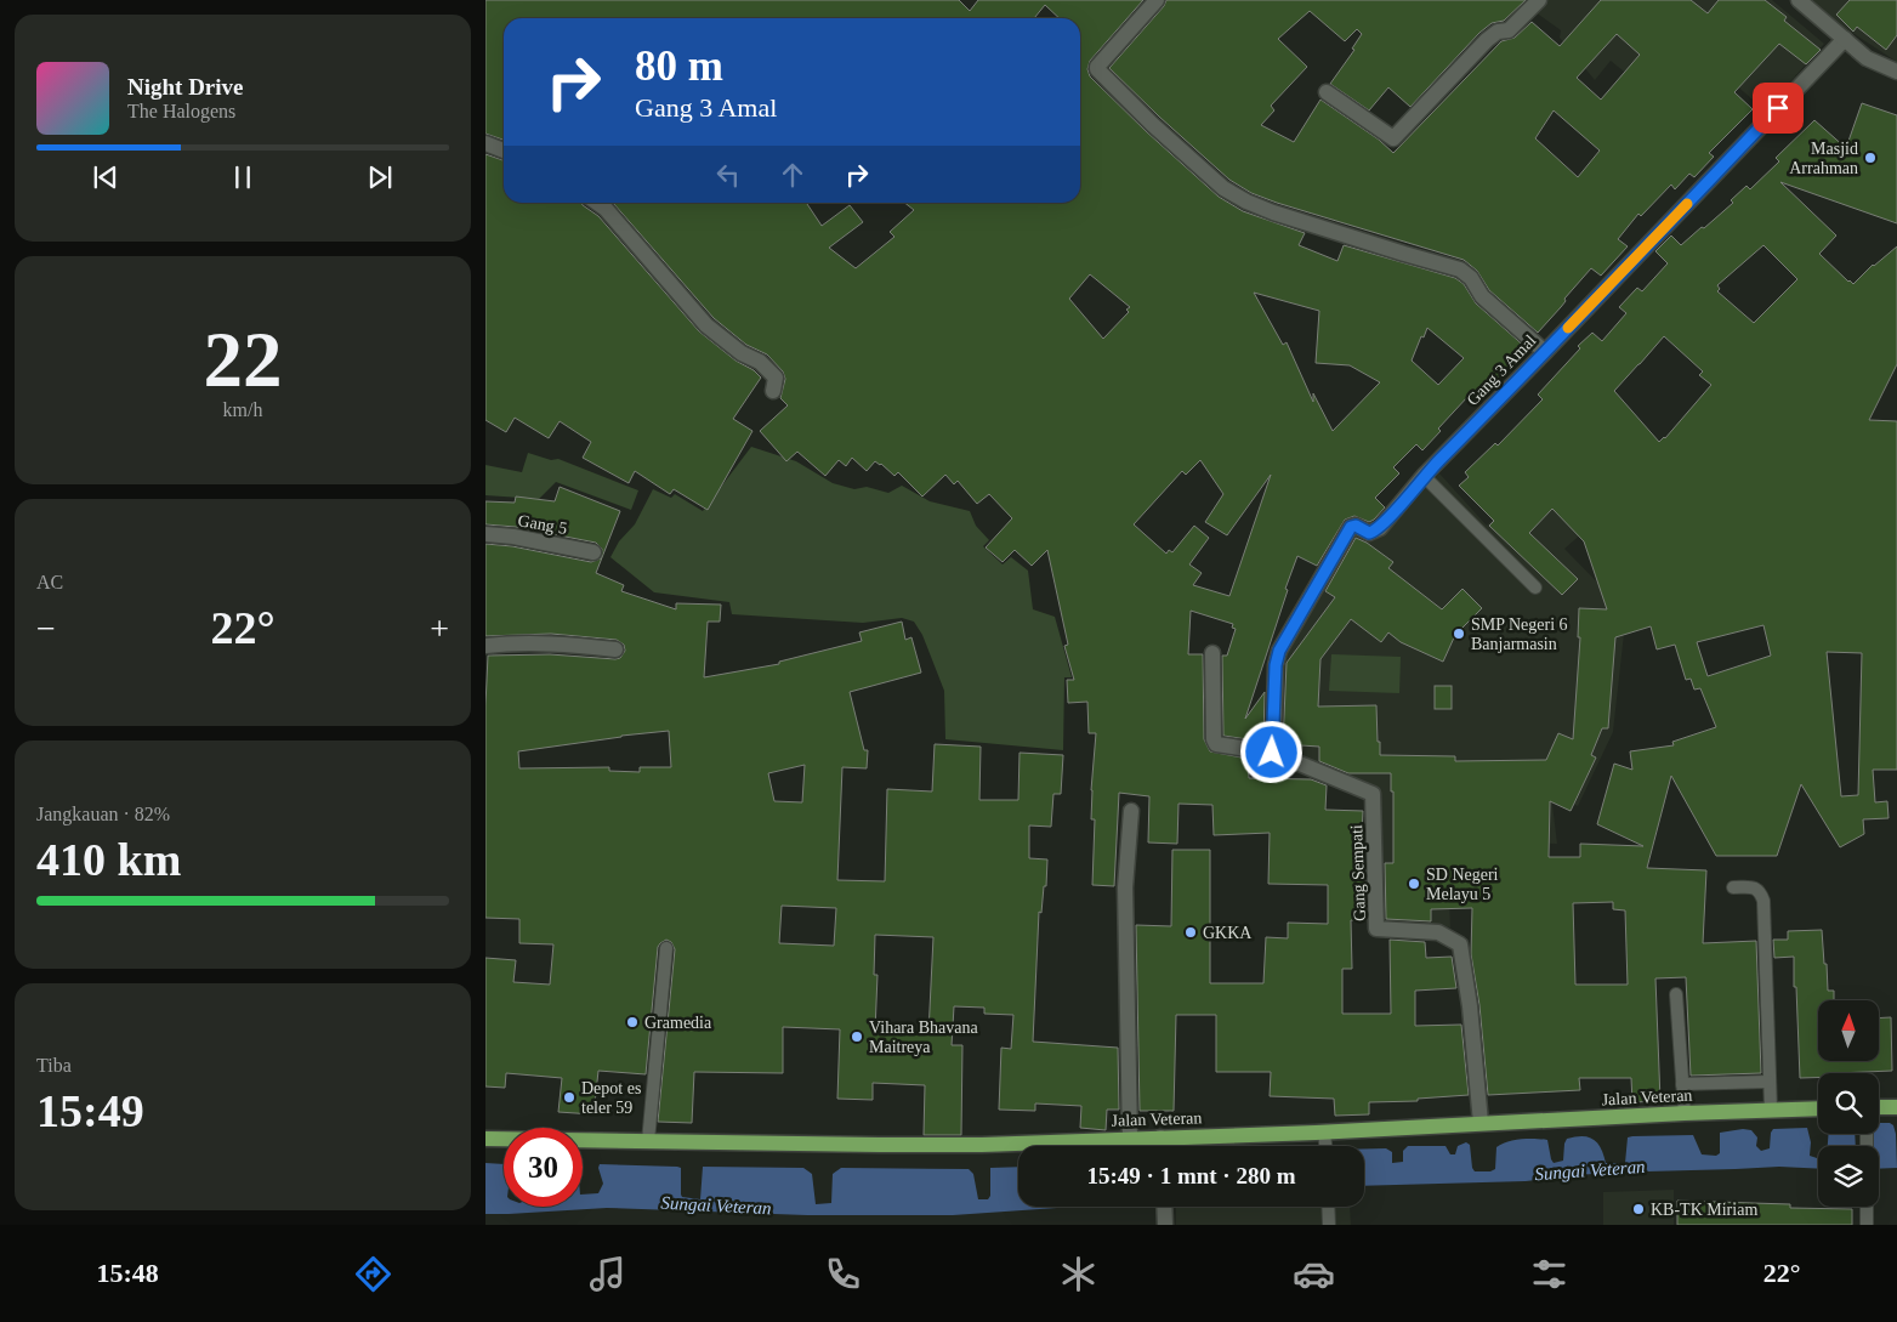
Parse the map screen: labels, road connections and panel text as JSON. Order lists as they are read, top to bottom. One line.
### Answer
{"streets":{"main road":["Jalan Veteran"],"street":["Gang 3 Amal","Gang 5","Gang Sempati"]},"crossings":[["Gang 3 Amal","Gang Sempati"],["Gang Sempati","Jalan Veteran"]],"water":["Sungai Veteran"],"places":["Masjid Arrahman","SMP Negeri 6 Banjarmasin","SD Negeri Melayu 5","GKKA","Gramedia","Vihara Bhavana Maitreya","Depot es teler 59","KB-TK Miriam"],"north":"top","page":{"turn":["80 m","Gang 3 Amal"],"song":["Night Drive","The Halogens"],"tile":[["22","km/h"],"AC",["Jangkauan · 82%","410 km"],["Tiba","15:49"]],"heat":["−","22°","+"],"limit":"30","trip":"15:49 · 1 mnt · 280 m","tabs":["15:48","22°"]}}
